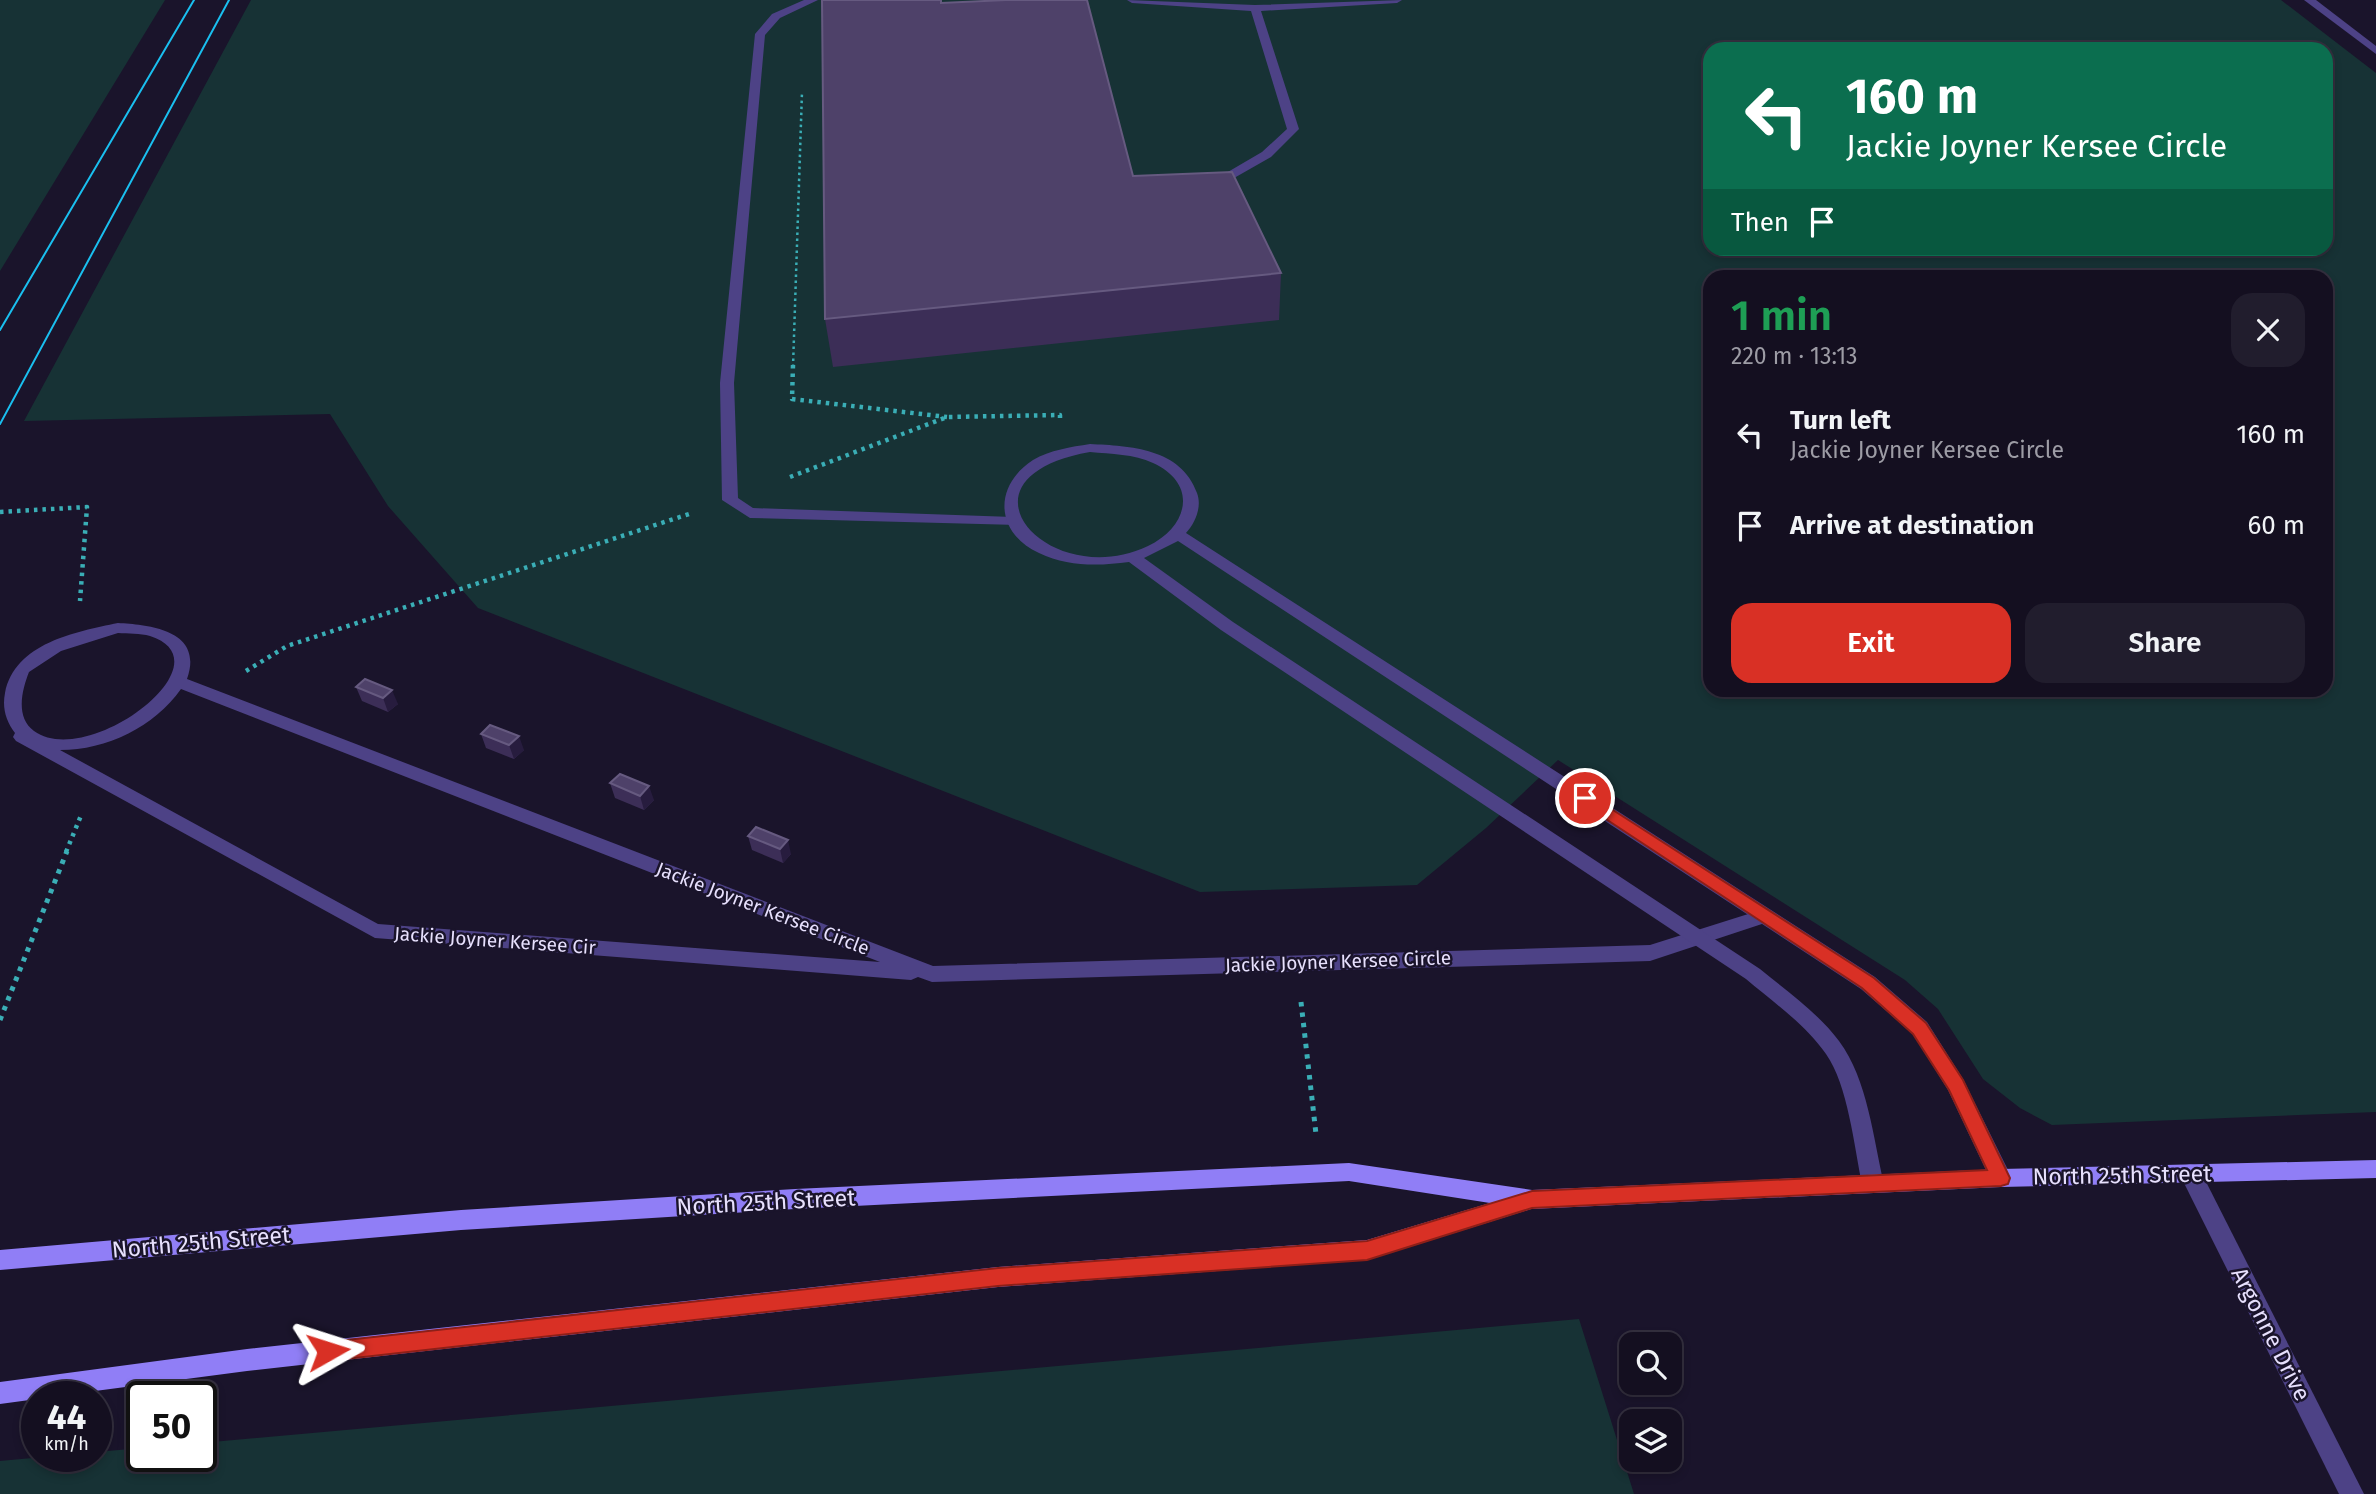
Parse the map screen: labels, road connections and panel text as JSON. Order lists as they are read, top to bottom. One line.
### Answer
{"streets":{"main road":["North 25th Street"],"street":["Jackie Joyner Kersee Circle","Jackie Joyner Kersee Cir","Argonne Drive"]},"crossings":[["Jackie Joyner Kersee Circle","Jackie Joyner Kersee Cir"],["North 25th Street","Argonne Drive"]],"page":{"turn":["160 m","Jackie Joyner Kersee Circle"],"then":"Then","heading":["1 min","220 m · 13:13"],"list":[{"name":"Turn left","note":"Jackie Joyner Kersee Circle","value":"160 m"},{"name":"Arrive at destination","value":"60 m"}],"buttons":["Exit","Share"],"speed":"44 km/h","limit":"50"}}
